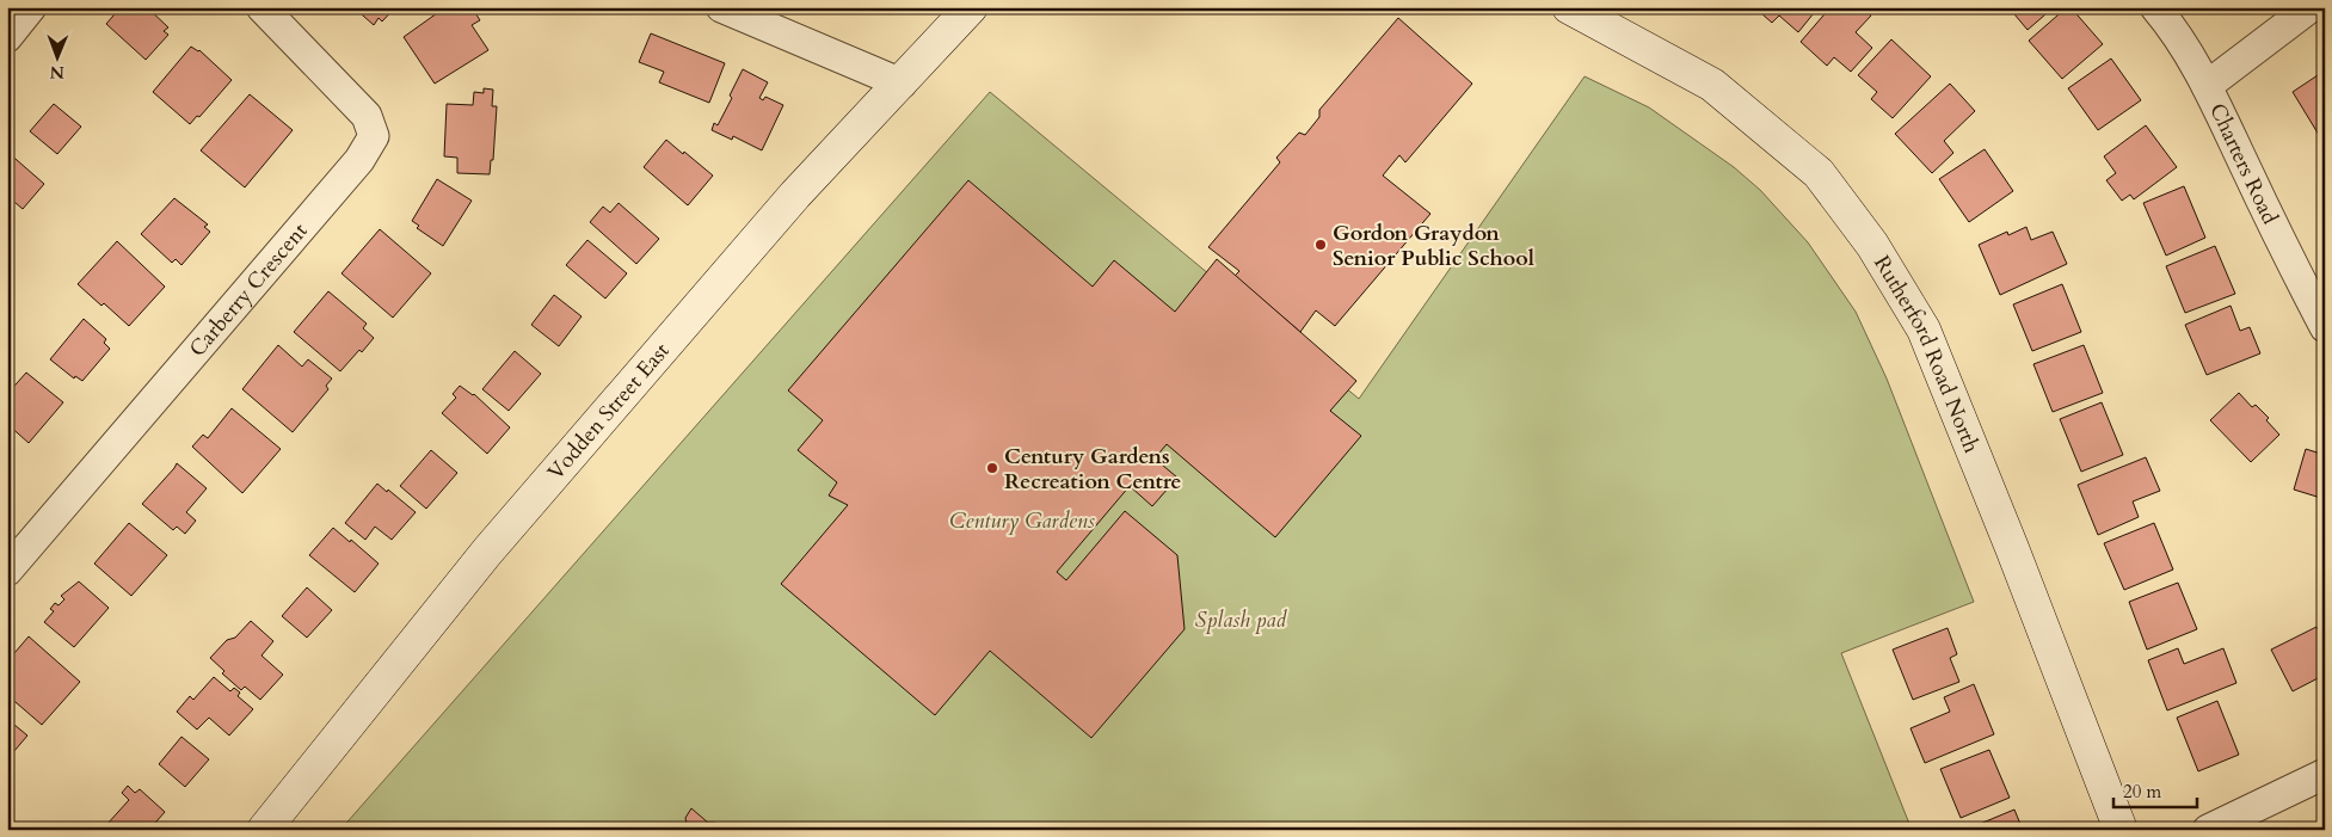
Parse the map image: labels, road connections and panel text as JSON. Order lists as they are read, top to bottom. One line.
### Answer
{"streets":{"street":["Charters Road","Carberry Crescent","Rutherford Road North","Vodden Street East"]},"parks":["Century Gardens","Splash pad"],"places":["Gordon Graydon Senior Public School","Century Gardens Recreation Centre"],"scale_bar":"20 m","north":"bottom"}
